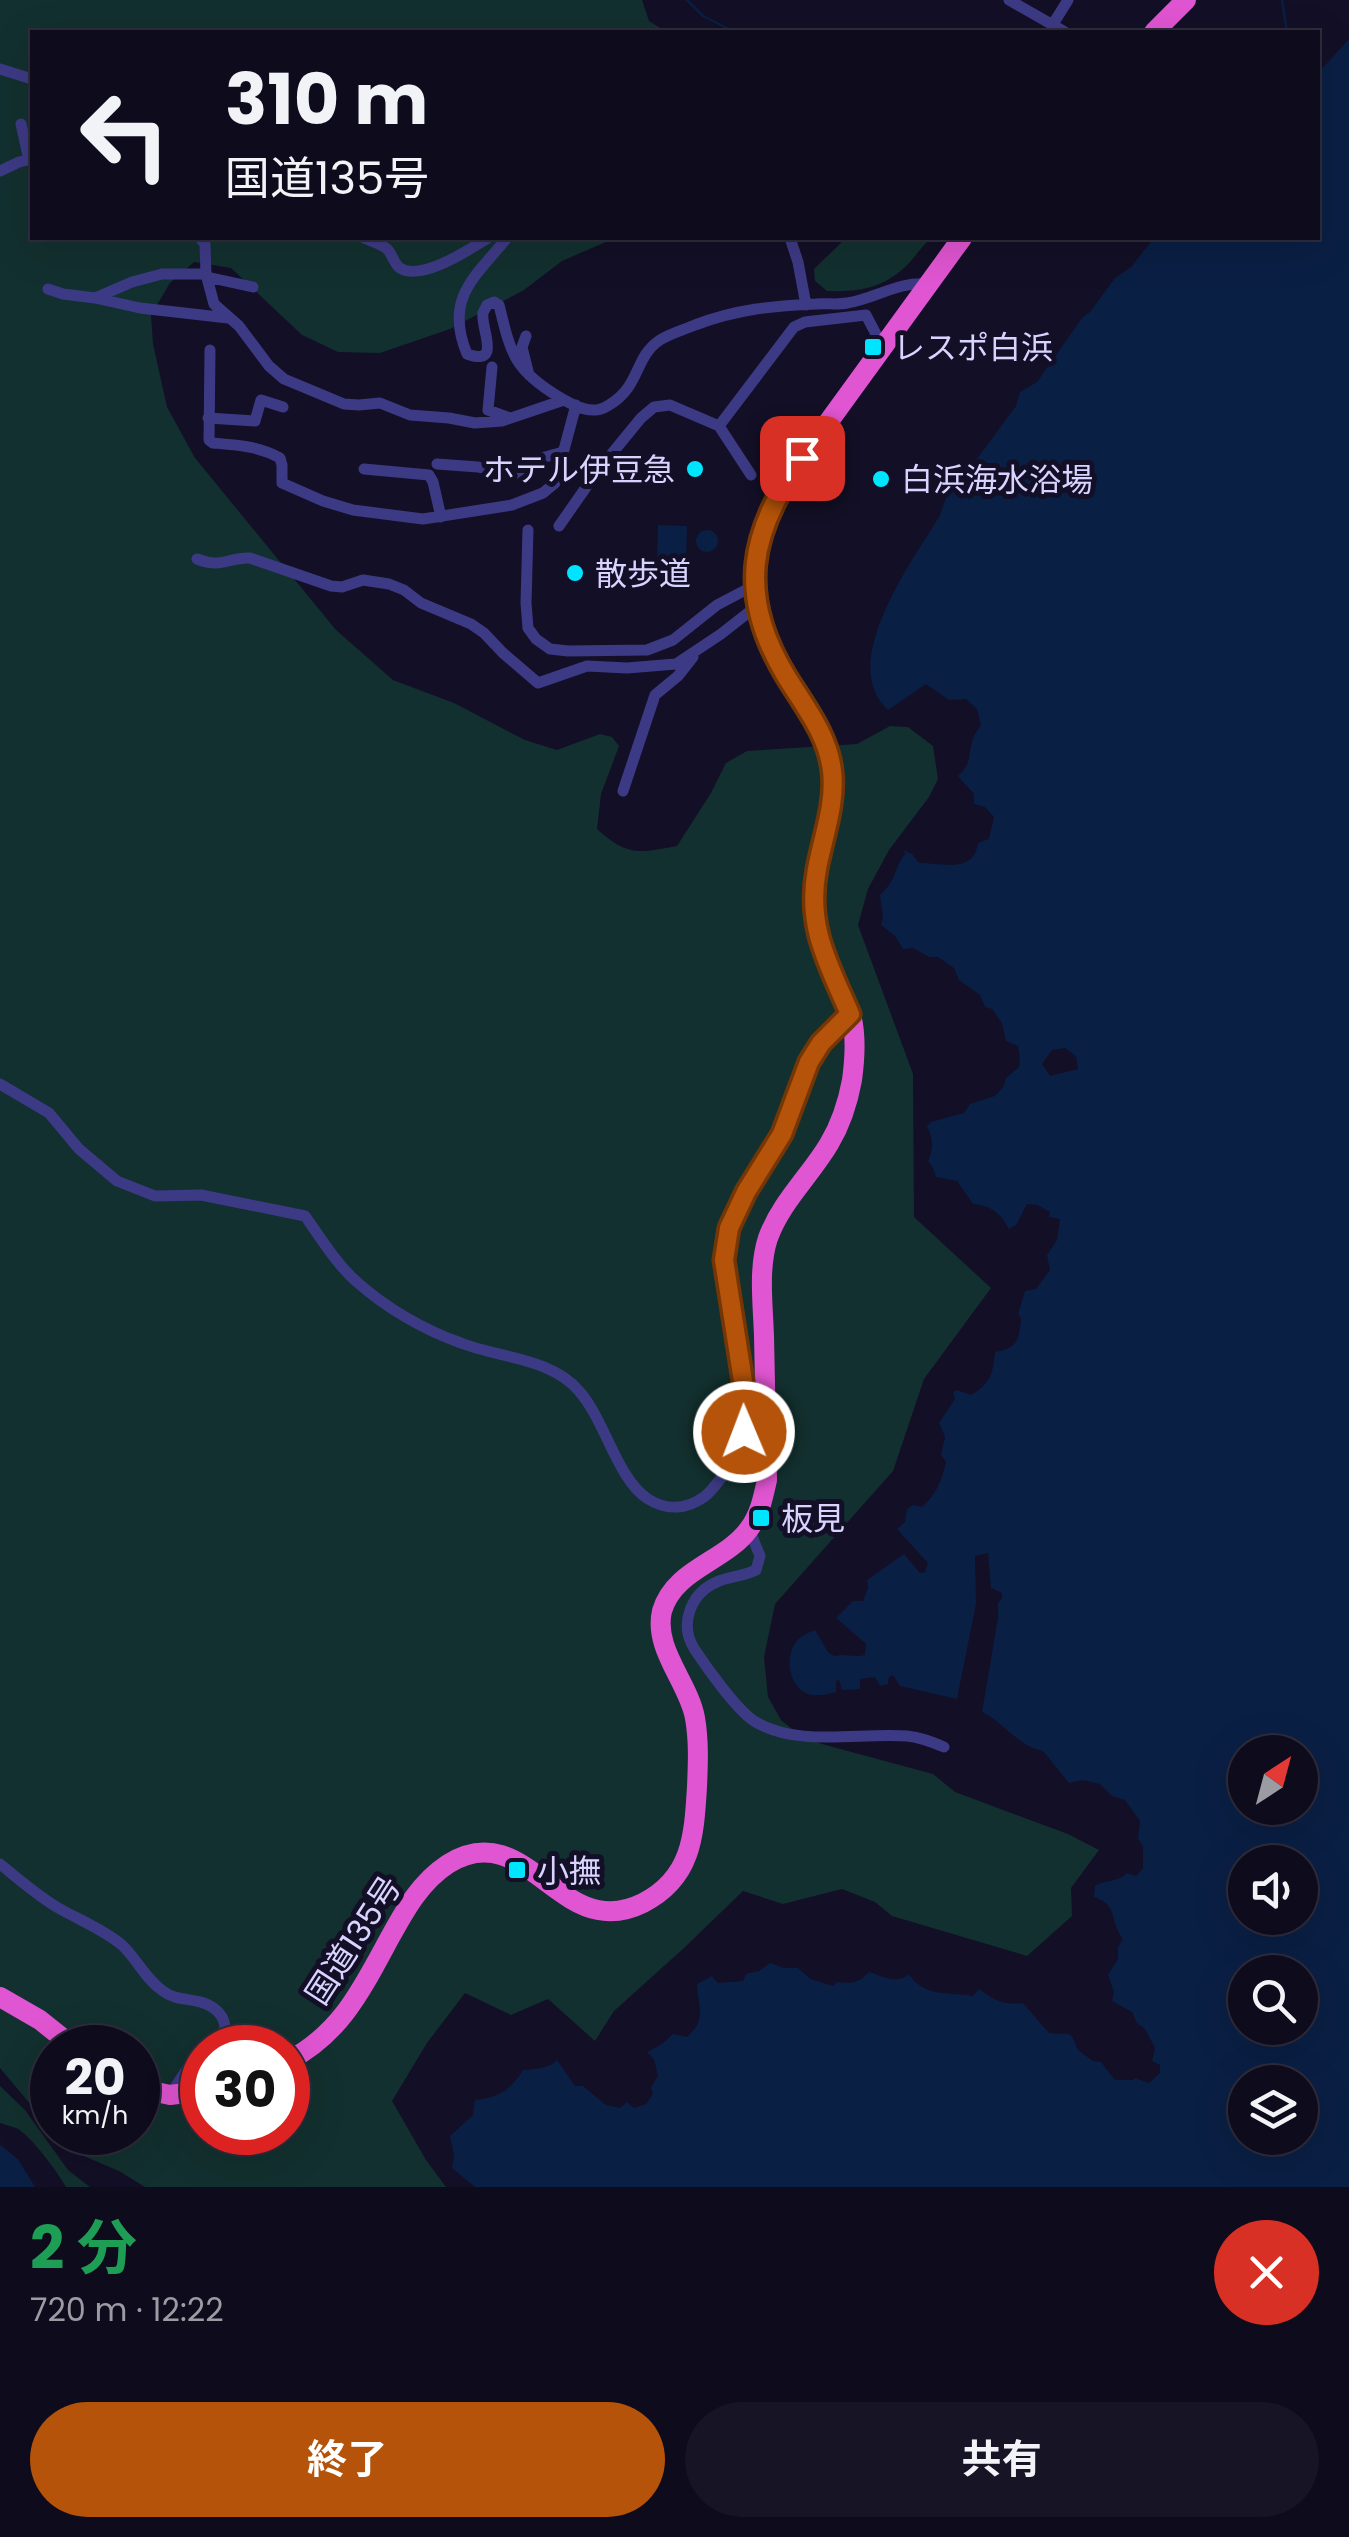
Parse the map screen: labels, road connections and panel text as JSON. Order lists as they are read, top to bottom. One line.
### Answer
{"streets":{"highway":["国道135号"]},"places":{"transit":["レスポ白浜","板見","小撫"],"other":["ホテル伊豆急","白浜海水浴場","散歩道"]},"north":"top right","page":{"turn":["310 m","国道135号"],"speed":"20 km/h","limit":"30","heading":["2 分","720 m · 12:22"],"buttons":["終了","共有"]}}
